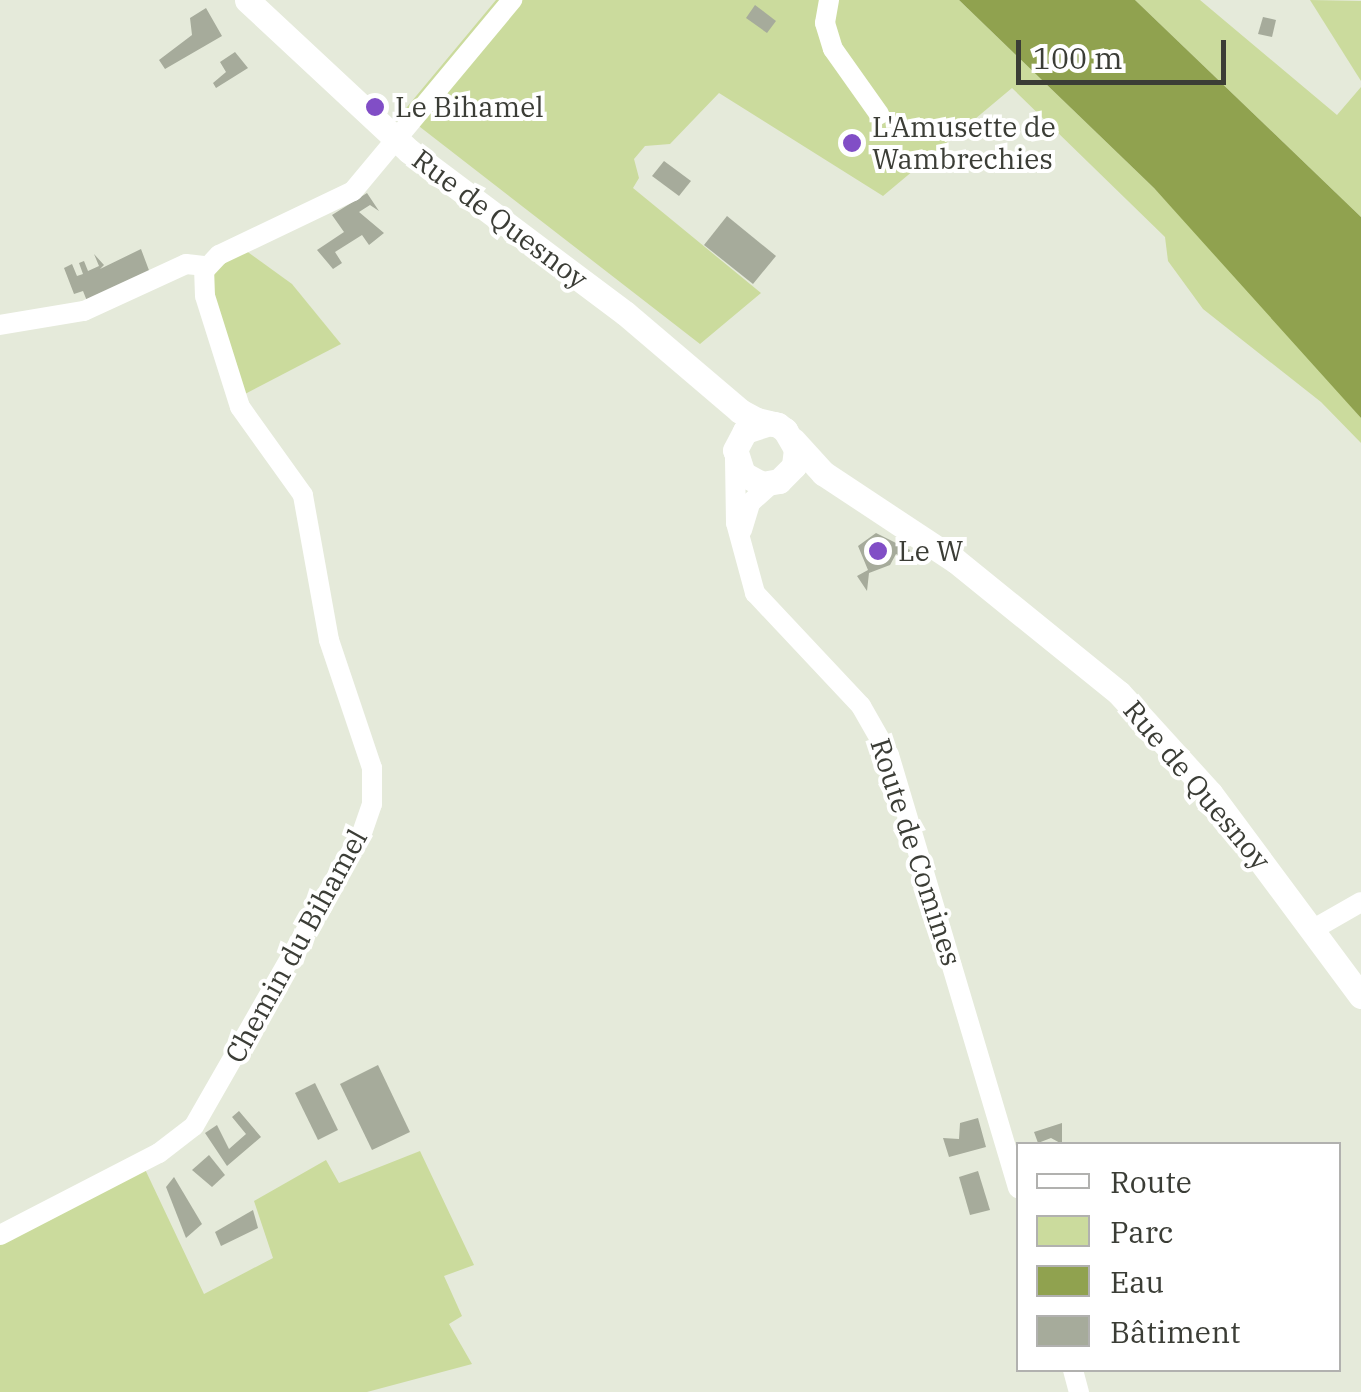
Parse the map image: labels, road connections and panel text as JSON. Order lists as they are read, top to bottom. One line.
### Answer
{"streets":{"main road":["Rue de Quesnoy"],"street":["Route de Comines","Chemin du Bihamel"]},"crossings":[["Rue de Quesnoy","Route de Comines"]],"places":["Le Bihamel","L'Amusette de Wambrechies","Le W"],"legend":["Route","Parc","Eau","Bâtiment"],"scale_bar":"100 m"}
